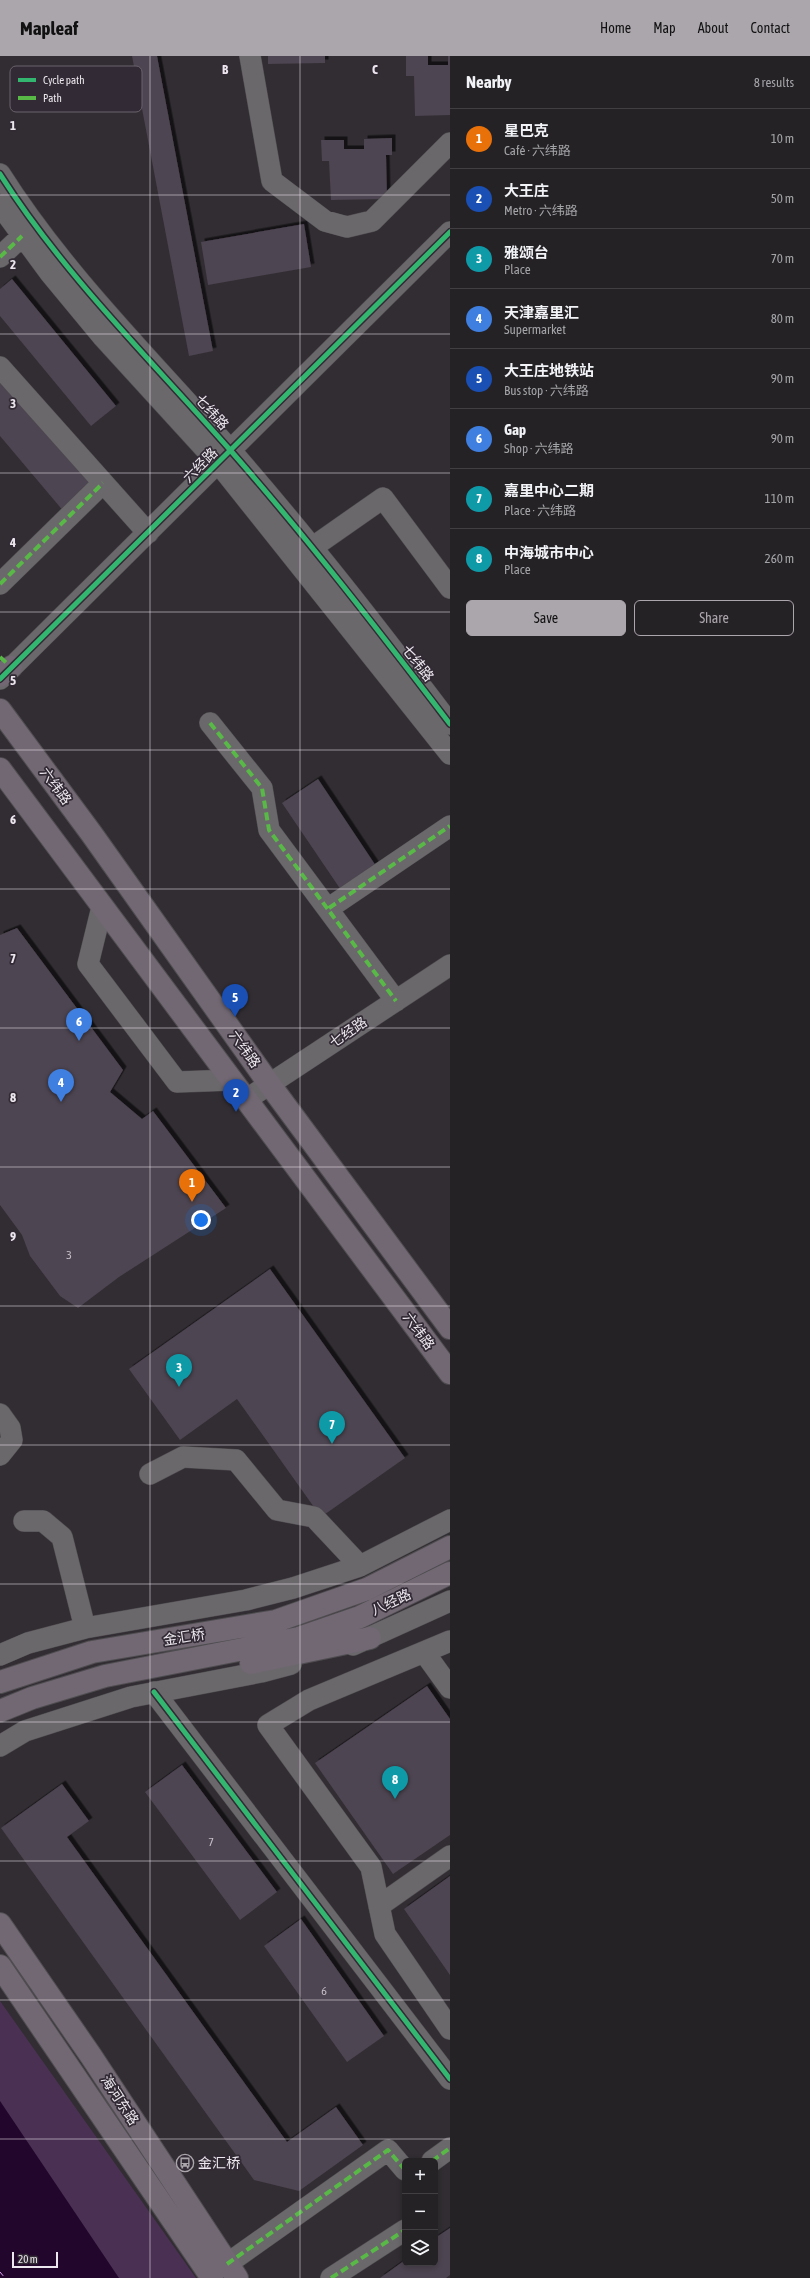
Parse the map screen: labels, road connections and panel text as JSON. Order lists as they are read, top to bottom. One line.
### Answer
{"streets":{"main road":["六纬路","八经路","金汇桥","海河东路"],"street":["七纬路","六经路","七经路"]},"crossings":[["七纬路","六经路"],["六纬路","七经路"],["八经路","金汇桥"]],"places":{"bus stop":["金汇桥"]},"house_numbers":["3","7","6"],"legend":["Cycle path","Path"],"scale_bar":"20 m","page":{"header":"Mapleaf","nav":["Home","Map","About","Contact"],"heading":["Nearby","8 results"],"list":[{"mark":"1","name":"星巴克","note":"Café · 六纬路","value":"10 m"},{"mark":"2","name":"大王庄","note":"Metro · 六纬路","value":"50 m"},{"mark":"3","name":"雅颂台","note":"Place","value":"70 m"},{"mark":"4","name":"天津嘉里汇","note":"Supermarket","value":"80 m"},{"mark":"5","name":"大王庄地铁站","note":"Bus stop · 六纬路","value":"90 m"},{"mark":"6","name":"Gap","note":"Shop · 六纬路","value":"90 m"},{"mark":"7","name":"嘉里中心二期","note":"Place · 六纬路","value":"110 m"},{"mark":"8","name":"中海城市中心","note":"Place","value":"260 m"}],"buttons":["Save","Share"],"pins":["5","6","4","2","1","3","7","8"],"map_buttons":["+","−"],"scale":"20 m"},"grid":{"columns":["B","C"],"rows":["1","2","3","4","5","6","7","8","9"]}}
